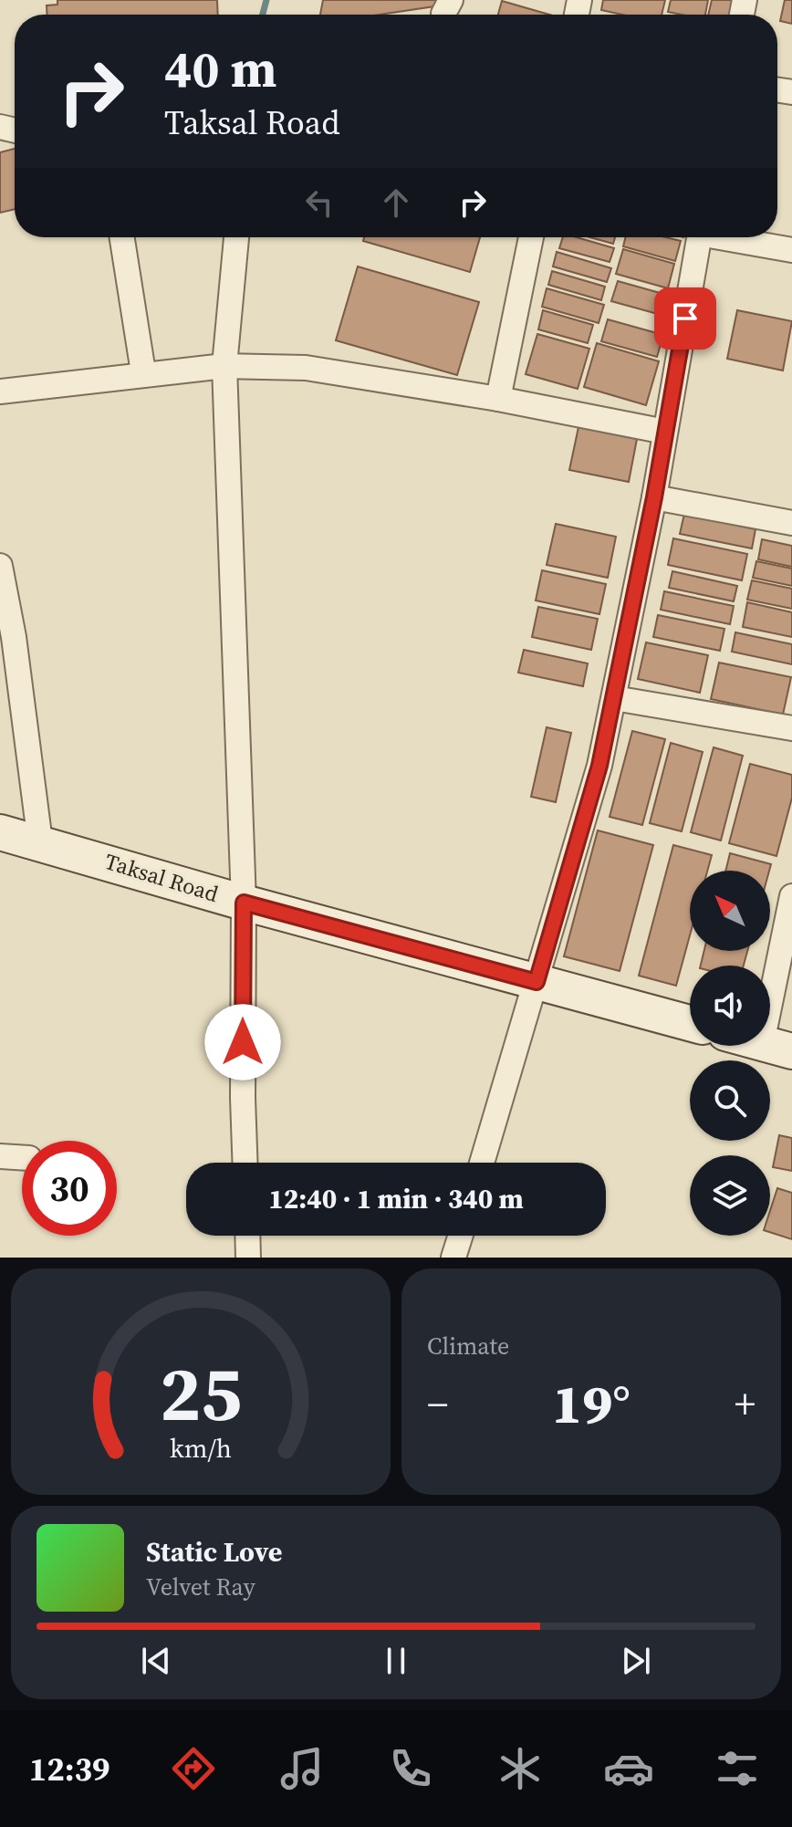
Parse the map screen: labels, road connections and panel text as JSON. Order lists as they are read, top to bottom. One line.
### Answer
{"streets":{"street":["Taksal Road"]},"north":"top left","page":{"turn":["40 m","Taksal Road"],"limit":"30","trip":"12:40 · 1 min · 340 m","tile":"Climate","heat":["−","19°","+"],"song":["Static Love","Velvet Ray"],"tabs":"12:39","gauge":["25","km/h"]}}
